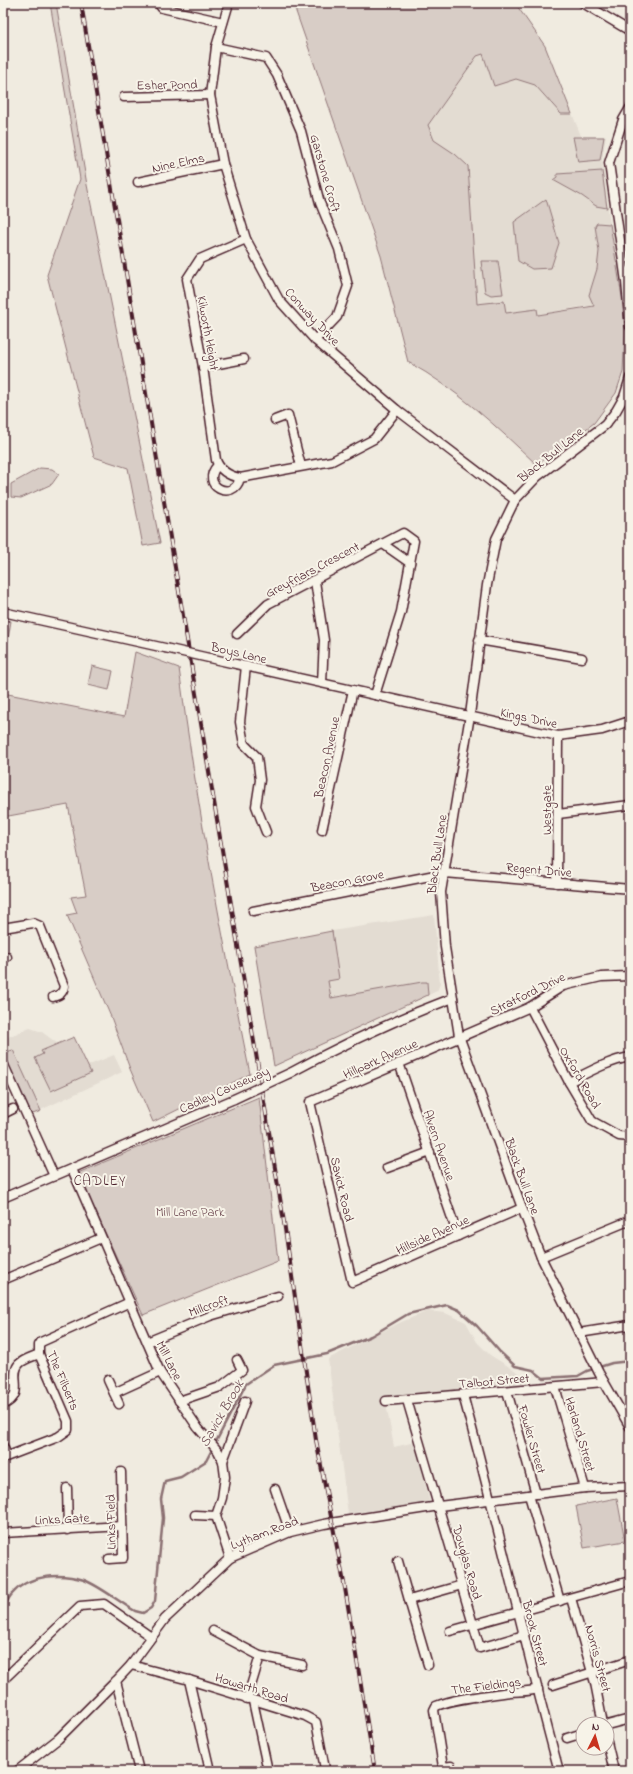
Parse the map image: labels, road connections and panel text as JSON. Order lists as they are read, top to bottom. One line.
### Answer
{"streets":{"street":["Esher Pond","Nine Elms","Garstone Croft","Conway Drive","Kilworth Height","Black Bull Lane","Greyfriars Crescent","Boys Lane","Kings Drive","Beacon Avenue","Westgate","Regent Drive","Beacon Grove","Stratford Drive","Hillpark Avenue","Oxford Road","Cadley Causeway","Alvern Avenue","Savick Road","Hillside Avenue","Millcroft","Mill Lane","The Filberts","Talbot Street","Harland Street","Fowler Street","Links Gate","Links Field","Lytham Road","Douglas Road","Brook Street","Norris Street","The Fieldings","Howarth Road"]},"crossings":[["Esher Pond","Conway Drive"],["Nine Elms","Conway Drive"],["Garstone Croft","Conway Drive"],["Conway Drive","Kilworth Height"],["Conway Drive","Black Bull Lane"],["Black Bull Lane","Boys Lane"],["Black Bull Lane","Kings Drive"],["Black Bull Lane","Regent Drive"],["Black Bull Lane","Beacon Grove"],["Black Bull Lane","Stratford Drive"],["Black Bull Lane","Hillpark Avenue"],["Black Bull Lane","Cadley Causeway"],["Black Bull Lane","Hillside Avenue"],["Black Bull Lane","Talbot Street"],["Greyfriars Crescent","Boys Lane"],["Boys Lane","Kings Drive"],["Boys Lane","Beacon Avenue"],["Kings Drive","Westgate"],["Westgate","Regent Drive"],["Regent Drive","Beacon Grove"],["Stratford Drive","Hillpark Avenue"],["Stratford Drive","Oxford Road"],["Hillpark Avenue","Alvern Avenue"],["Hillpark Avenue","Savick Road"],["Cadley Causeway","Mill Lane"],["Alvern Avenue","Hillside Avenue"],["Savick Road","Hillside Avenue"],["Millcroft","Mill Lane"],["Mill Lane","The Filberts"],["Talbot Street","Harland Street"],["Talbot Street","Fowler Street"],["Talbot Street","Douglas Road"],["Talbot Street","Brook Street"],["Harland Street","Lytham Road"],["Fowler Street","Lytham Road"],["Links Gate","Links Field"],["Lytham Road","Douglas Road"],["Lytham Road","Brook Street"],["Lytham Road","Howarth Road"],["Douglas Road","Brook Street"],["Brook Street","The Fieldings"]],"districts":["CADLEY"],"water":["Savick Brook"],"parks":["Mill Lane Park"],"north":"top"}
